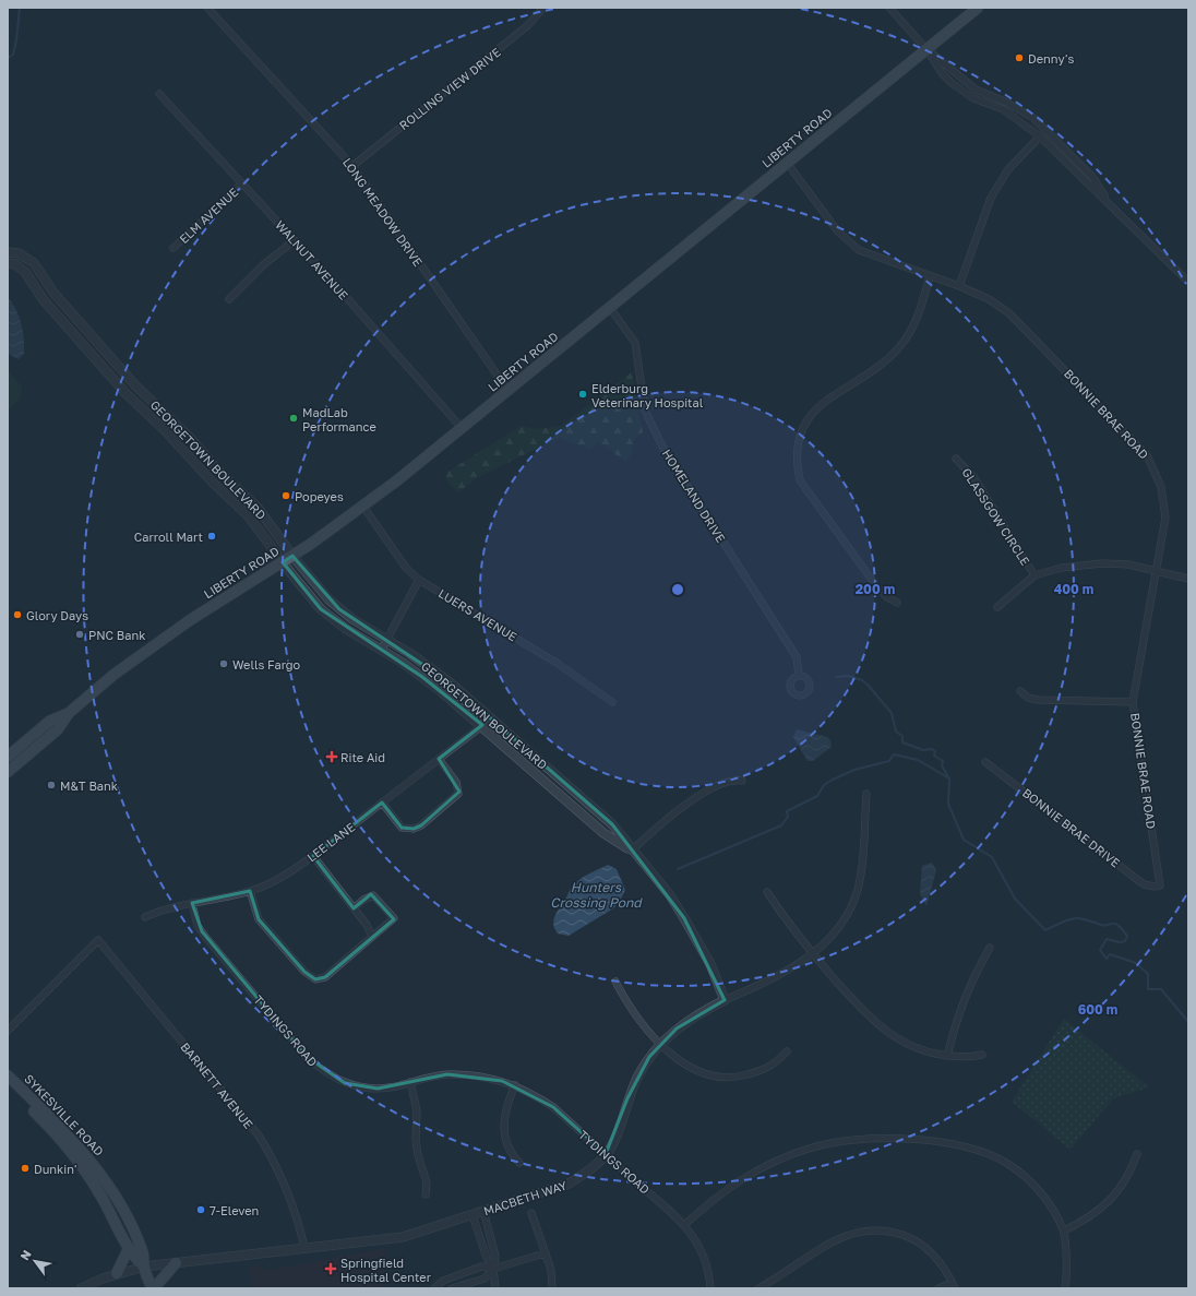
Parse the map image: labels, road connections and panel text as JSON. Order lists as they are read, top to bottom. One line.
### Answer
{"streets":{"main road":["LIBERTY ROAD","SYKESVILLE ROAD"],"street":["ROLLING VIEW DRIVE","LONG MEADOW DRIVE","ELM AVENUE","WALNUT AVENUE","BONNIE BRAE ROAD","GEORGETOWN BOULEVARD","HOMELAND DRIVE","GLASSGOW CIRCLE","LUERS AVENUE","BONNIE BRAE DRIVE","LEE LANE","TYDINGS ROAD","BARNETT AVENUE","MACBETH WAY"]},"crossings":[["ROLLING VIEW DRIVE","LONG MEADOW DRIVE"],["LIBERTY ROAD","LONG MEADOW DRIVE"],["LIBERTY ROAD","WALNUT AVENUE"],["LIBERTY ROAD","BONNIE BRAE ROAD"],["LIBERTY ROAD","GEORGETOWN BOULEVARD"],["LIBERTY ROAD","HOMELAND DRIVE"],["LIBERTY ROAD","LUERS AVENUE"],["ELM AVENUE","WALNUT AVENUE"],["BONNIE BRAE ROAD","BONNIE BRAE DRIVE"],["GEORGETOWN BOULEVARD","LEE LANE"],["GEORGETOWN BOULEVARD","MACBETH WAY"],["LEE LANE","TYDINGS ROAD"],["TYDINGS ROAD","MACBETH WAY"],["BARNETT AVENUE","MACBETH WAY"],["SYKESVILLE ROAD","MACBETH WAY"]],"water":["Hunters Crossing Pond"],"places":{"other":["Denny's","Elderburg Veterinary Hospital","MadLab Performance","Popeyes","Carroll Mart","Glory Days","PNC Bank","Wells Fargo","M&T Bank","Dunkin'","7-Eleven"],"health":["Rite Aid","Springfield Hospital Center"]},"north":"top left","rings":["200 m","400 m","600 m"]}
